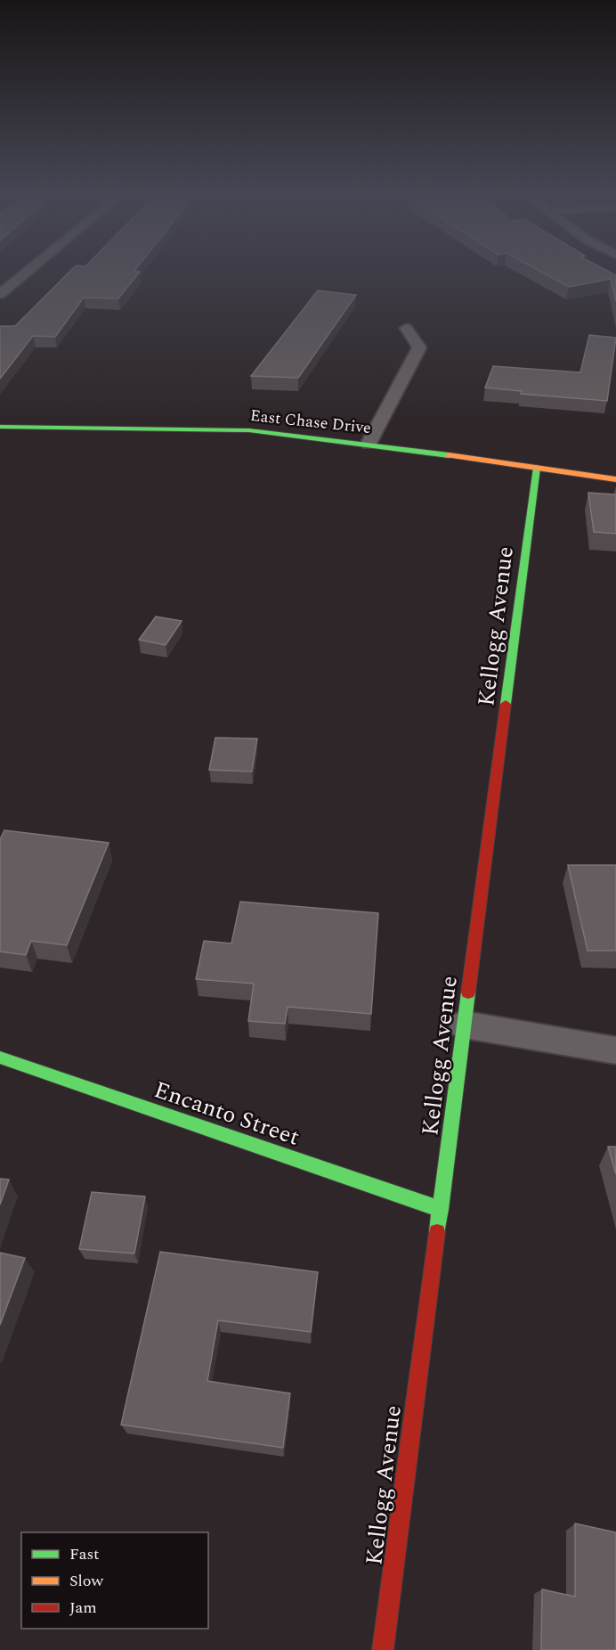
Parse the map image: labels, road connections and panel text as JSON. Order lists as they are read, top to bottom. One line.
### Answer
{"streets":{"street":["East Chase Drive","Kellogg Avenue","Encanto Street"]},"crossings":[["East Chase Drive","Kellogg Avenue"],["Kellogg Avenue","Encanto Street"]],"legend":["Fast","Slow","Jam"]}
